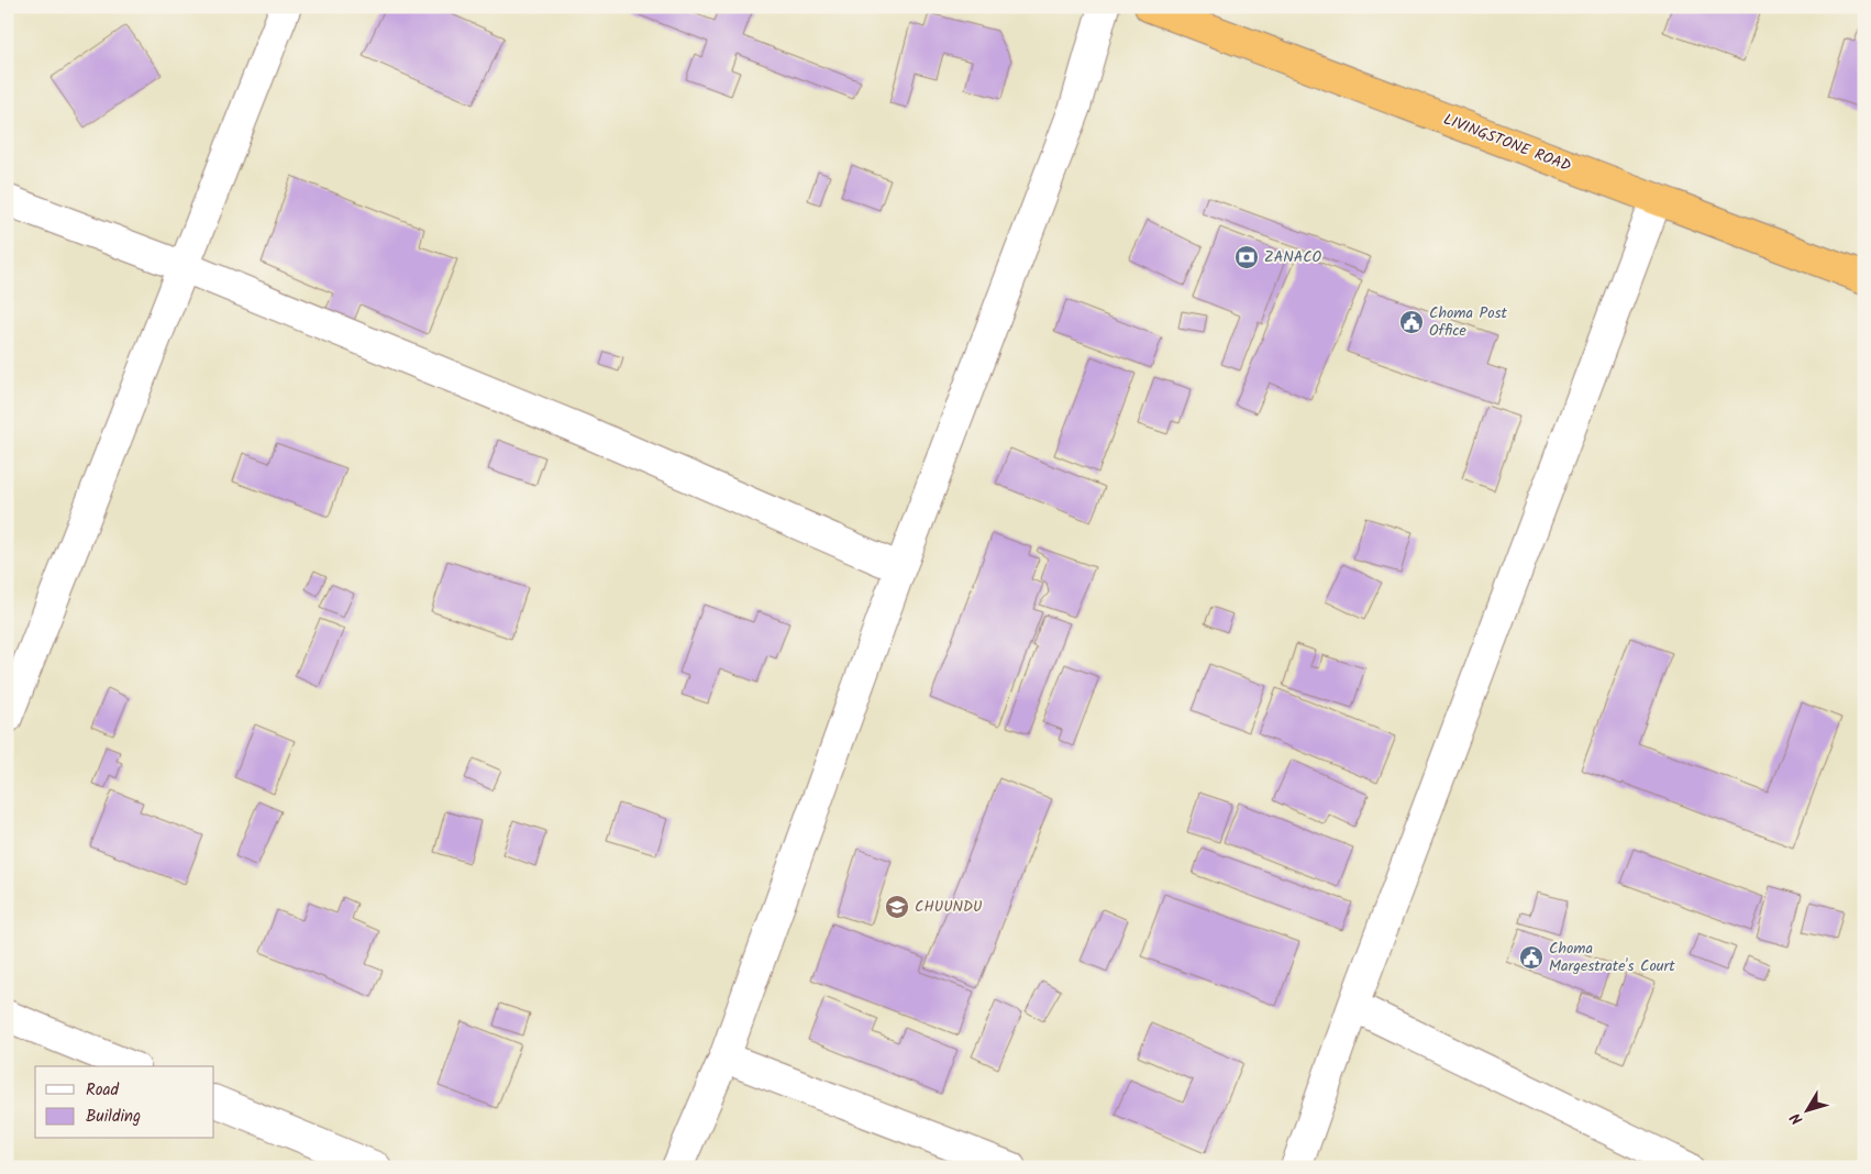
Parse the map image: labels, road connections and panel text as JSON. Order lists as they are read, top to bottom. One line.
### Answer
{"streets":{"highway":["LIVINGSTONE ROAD"]},"places":{"bank":["ZANACO"],"public building":["Choma Post Office","Choma Margestrate's Court"],"school or university":["CHUUNDU"]},"legend":["Road","Building"],"north":"bottom left"}
